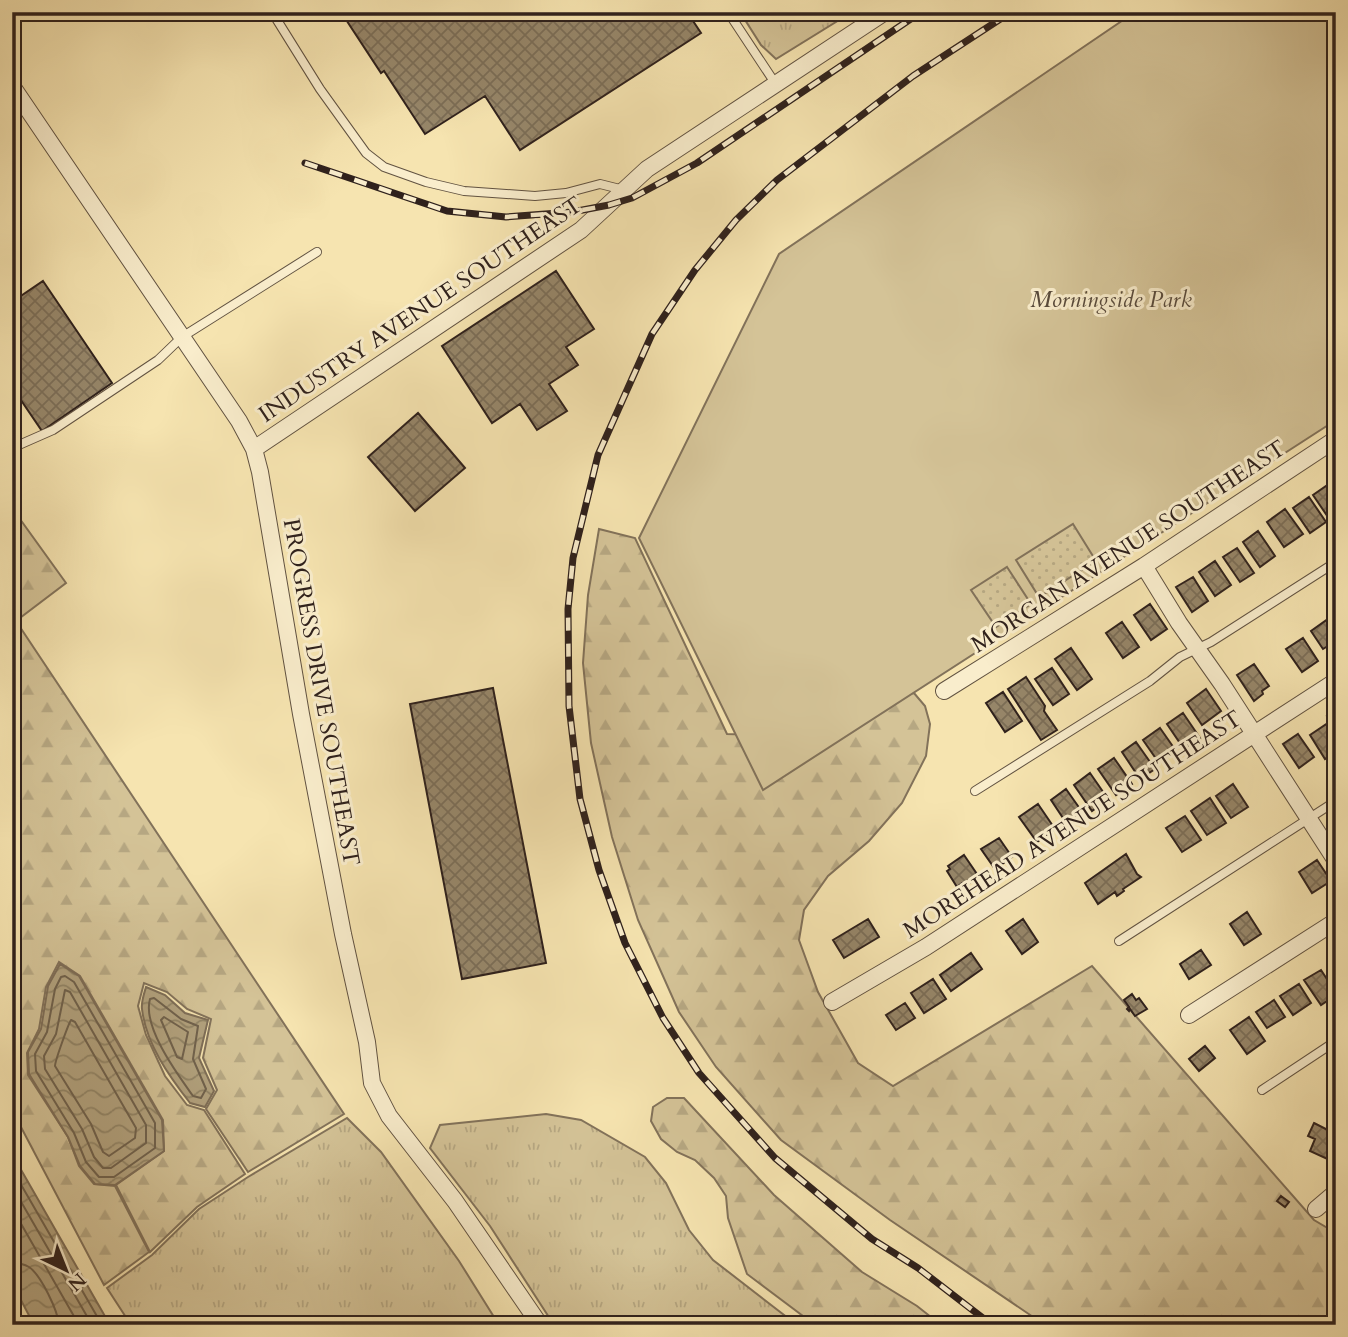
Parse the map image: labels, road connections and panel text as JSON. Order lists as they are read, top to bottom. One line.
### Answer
{"streets":{"street":["INDUSTRY AVENUE SOUTHEAST","MORGAN AVENUE SOUTHEAST","PROGRESS DRIVE SOUTHEAST","MOREHEAD AVENUE SOUTHEAST"]},"crossings":[["INDUSTRY AVENUE SOUTHEAST","PROGRESS DRIVE SOUTHEAST"]],"parks":["Morningside Park"],"north":"bottom right"}
